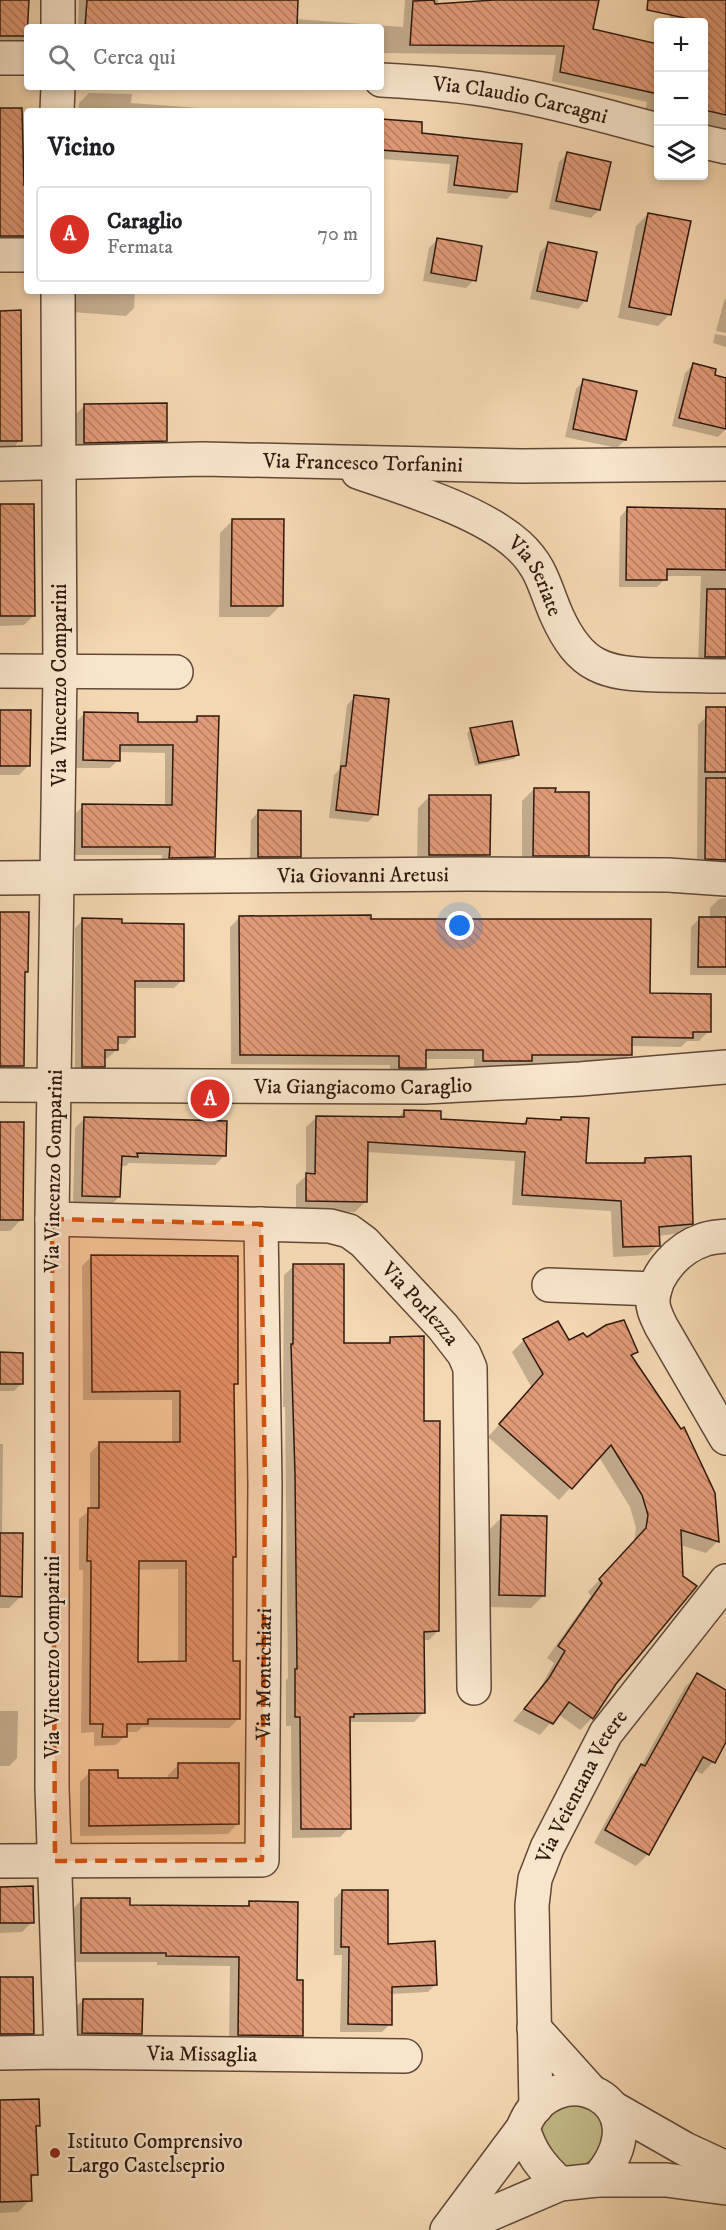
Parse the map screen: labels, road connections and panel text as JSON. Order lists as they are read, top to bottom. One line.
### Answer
{"streets":{"street":["Via Claudio Carcagni","Via Francesco Torfanini","Via Seriate","Via Vincenzo Comparini","Via Giovanni Aretusi","Via Giangiacomo Caraglio","Via Porlezza","Via Montichiari","Via Veientana Vetere","Via Missaglia"]},"crossings":[["Via Francesco Torfanini","Via Seriate"],["Via Francesco Torfanini","Via Vincenzo Comparini"],["Via Vincenzo Comparini","Via Giovanni Aretusi"],["Via Vincenzo Comparini","Via Giangiacomo Caraglio"],["Via Vincenzo Comparini","Via Porlezza"],["Via Vincenzo Comparini","Via Montichiari"],["Via Vincenzo Comparini","Via Missaglia"],["Via Porlezza","Via Montichiari"]],"places":["Istituto Comprensivo Largo Castelseprio"],"page":{"map_buttons":["+","−"],"search":"Cerca qui","heading":"Vicino","list":[{"mark":"A","name":"Caraglio","note":"Fermata","value":"70 m"}],"pins":"A"}}
